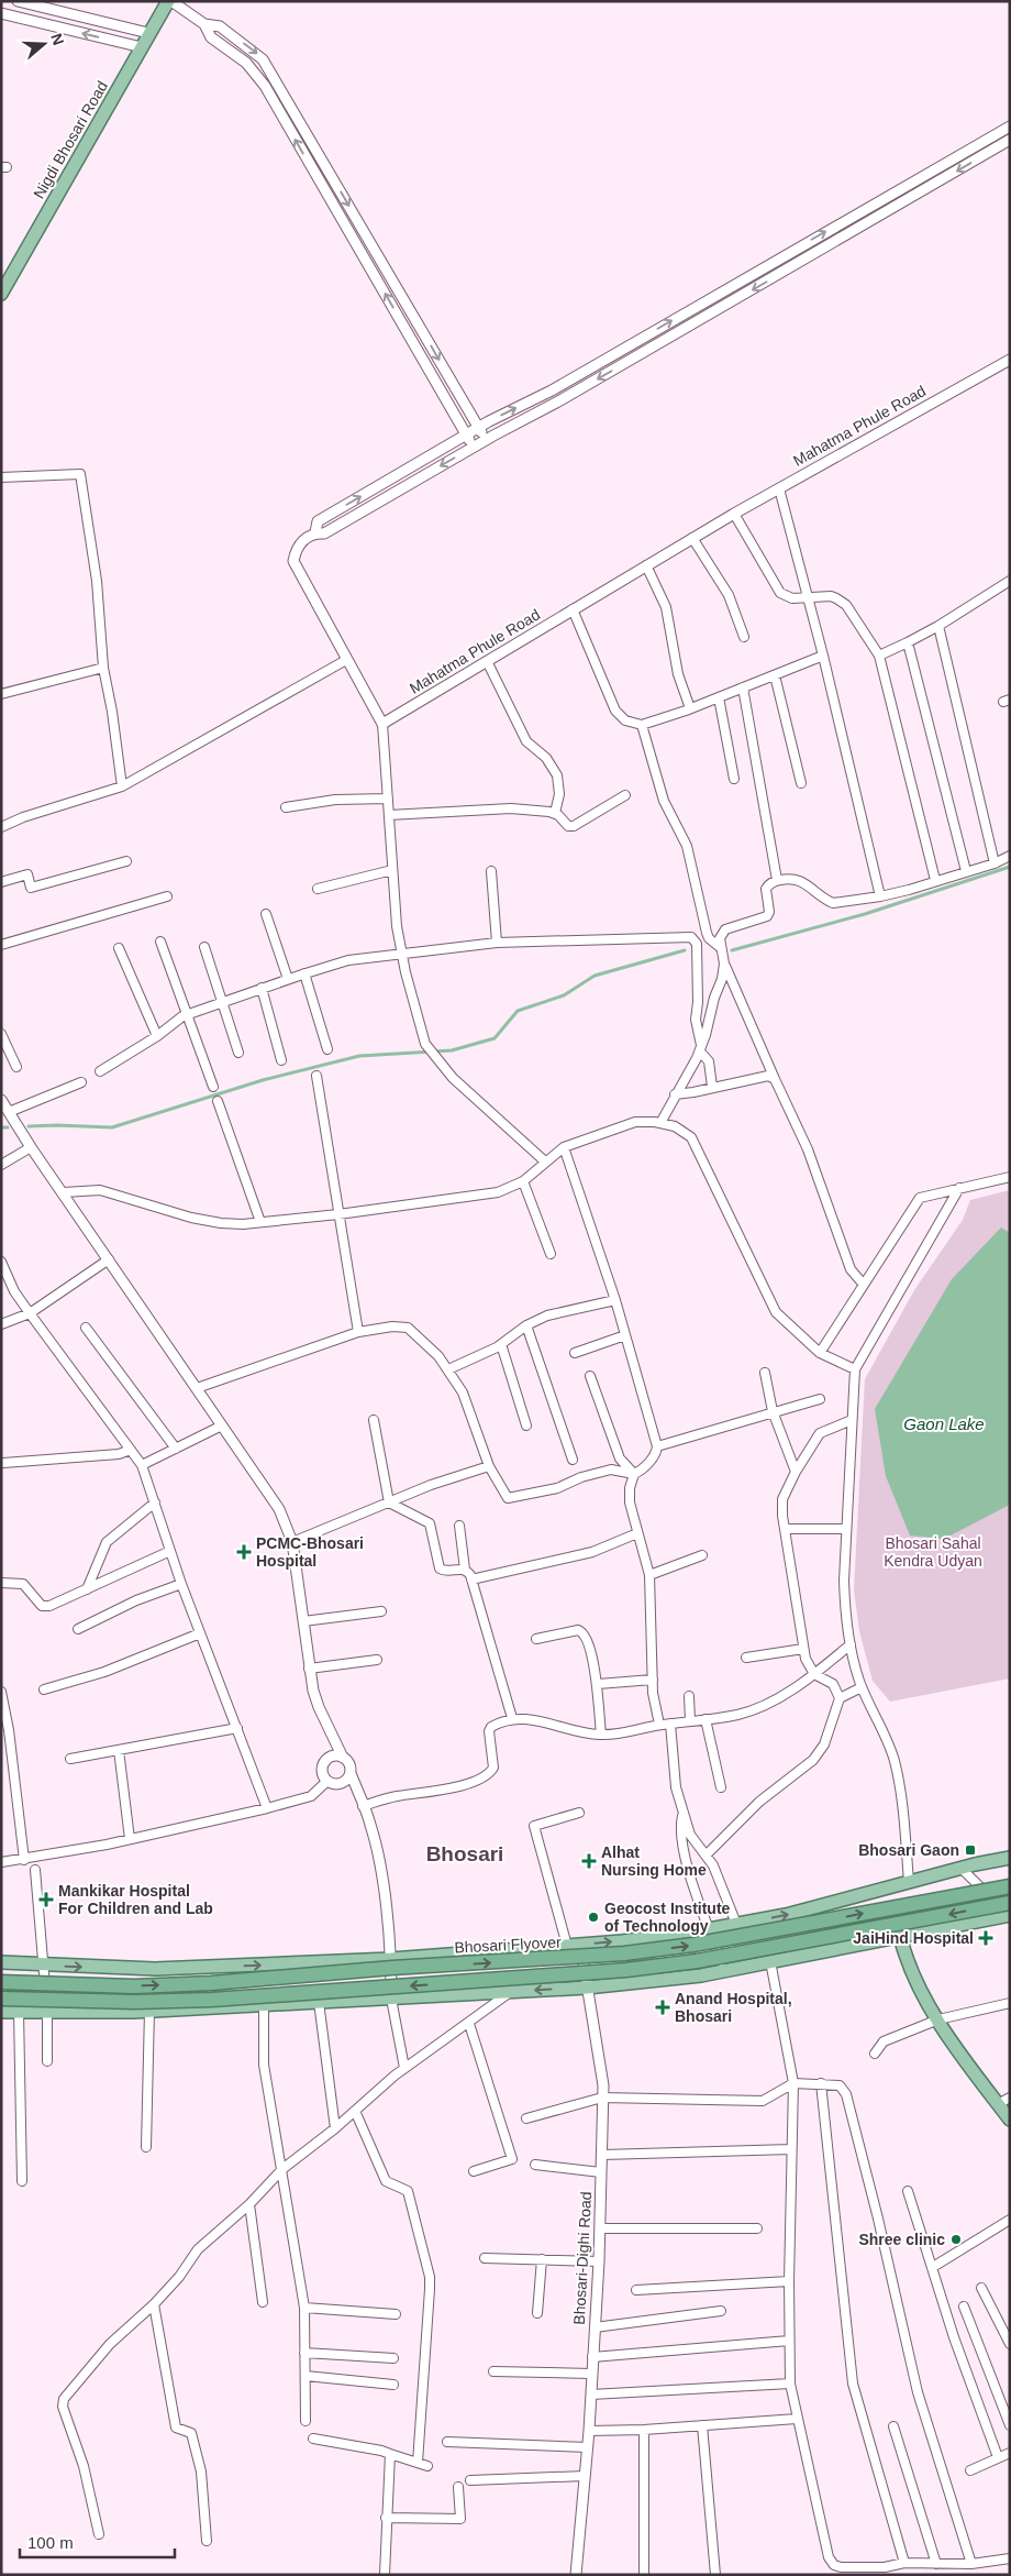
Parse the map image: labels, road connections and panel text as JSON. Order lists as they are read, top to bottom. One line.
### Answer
{"streets":{"highway":["Bhosari Flyover"],"main road":["Nigdi Bhosari Road"],"street":["Mahatma Phule Road","Bhosari-Dighi Road"]},"districts":["Bhosari"],"water":["Gaon Lake"],"parks":["Bhosari Sahal Kendra Udyan"],"places":{"health":["PCMC-Bhosari Hospital","Alhat Nursing Home","Mankikar Hospital For Children and Lab","JaiHind Hospital","Anand Hospital, Bhosari"],"transit":["Bhosari Gaon"],"other":["Geocost Institute of Technology","Shree clinic"]},"scale_bar":"100 m","north":"right"}
